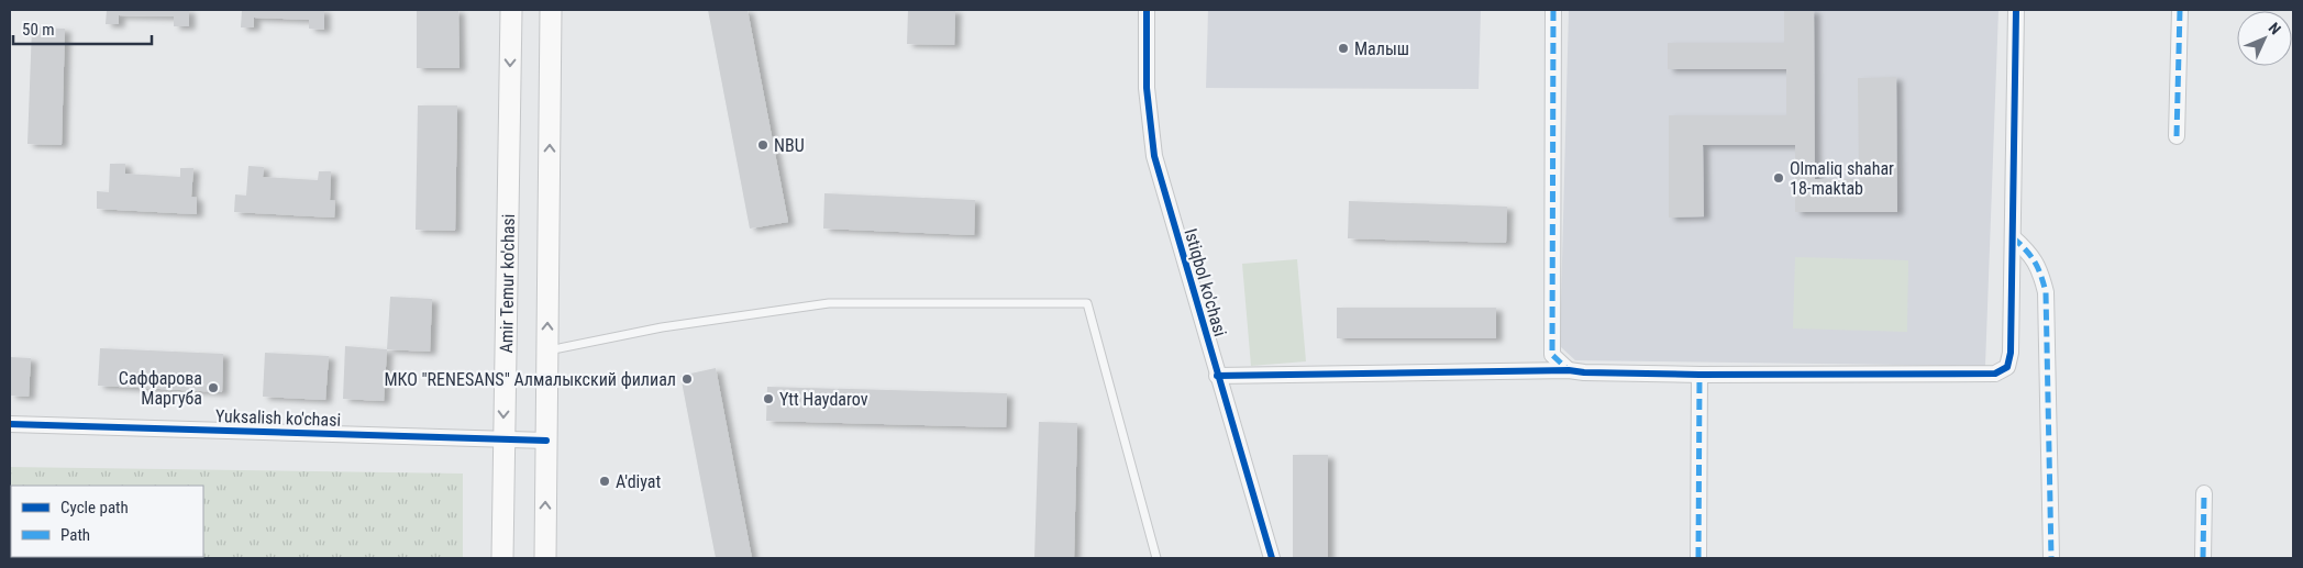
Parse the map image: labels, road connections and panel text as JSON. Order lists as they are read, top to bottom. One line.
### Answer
{"streets":{"main road":["Amir Temur ko'chasi"],"street":["Istiqbol ko'chasi","Yuksalish ko'chasi"]},"crossings":[["Amir Temur ko'chasi","Yuksalish ko'chasi"]],"places":["Малыш","NBU","Olmaliq shahar 18-maktab","МКО \"RENESANS\" Алмалыкский филиал","Саффарова Маргуба","Ytt Haydarov","A'diyat"],"legend":["Cycle path","Path"],"scale_bar":"50 m","north":"top right"}
